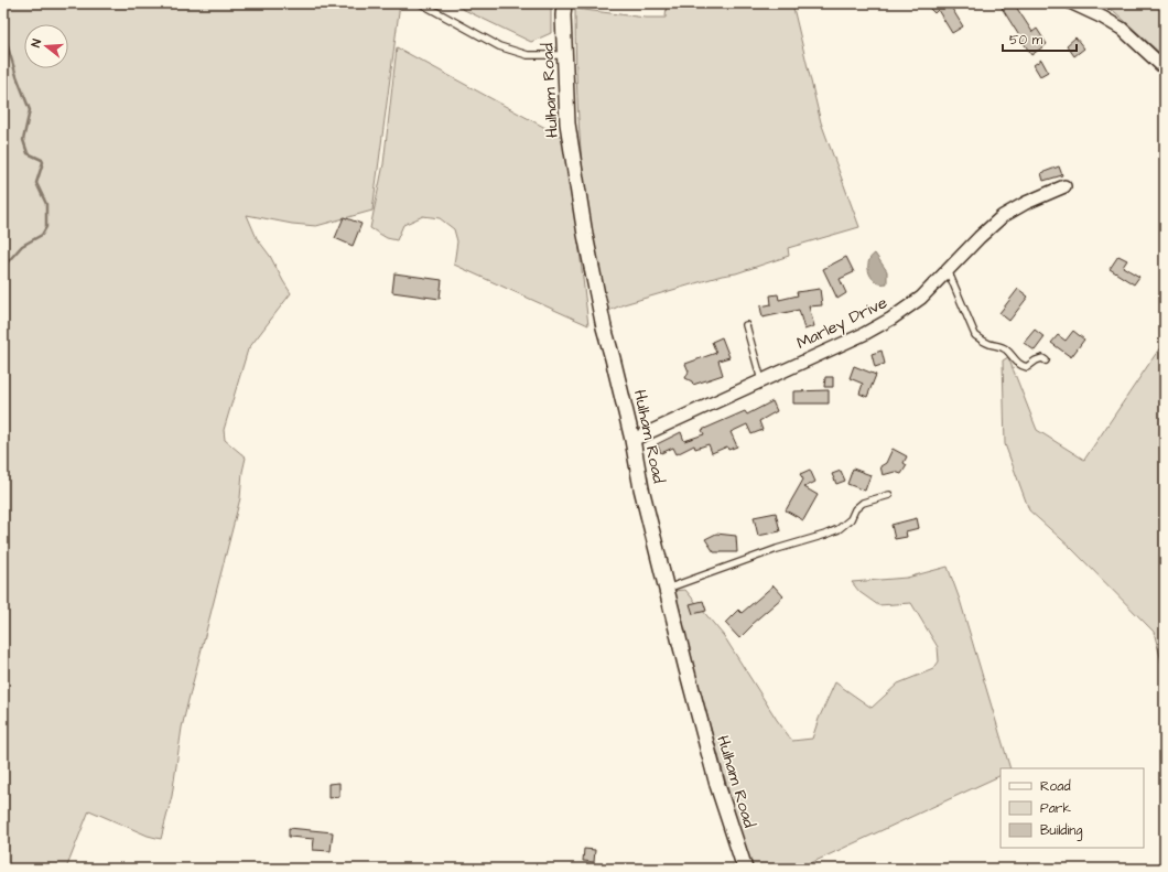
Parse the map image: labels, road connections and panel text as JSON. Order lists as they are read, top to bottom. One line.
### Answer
{"streets":{"street":["Hulham Road","Marley Drive"]},"crossings":[["Hulham Road","Marley Drive"]],"legend":["Road","Park","Building"],"scale_bar":"50 m","north":"left"}
